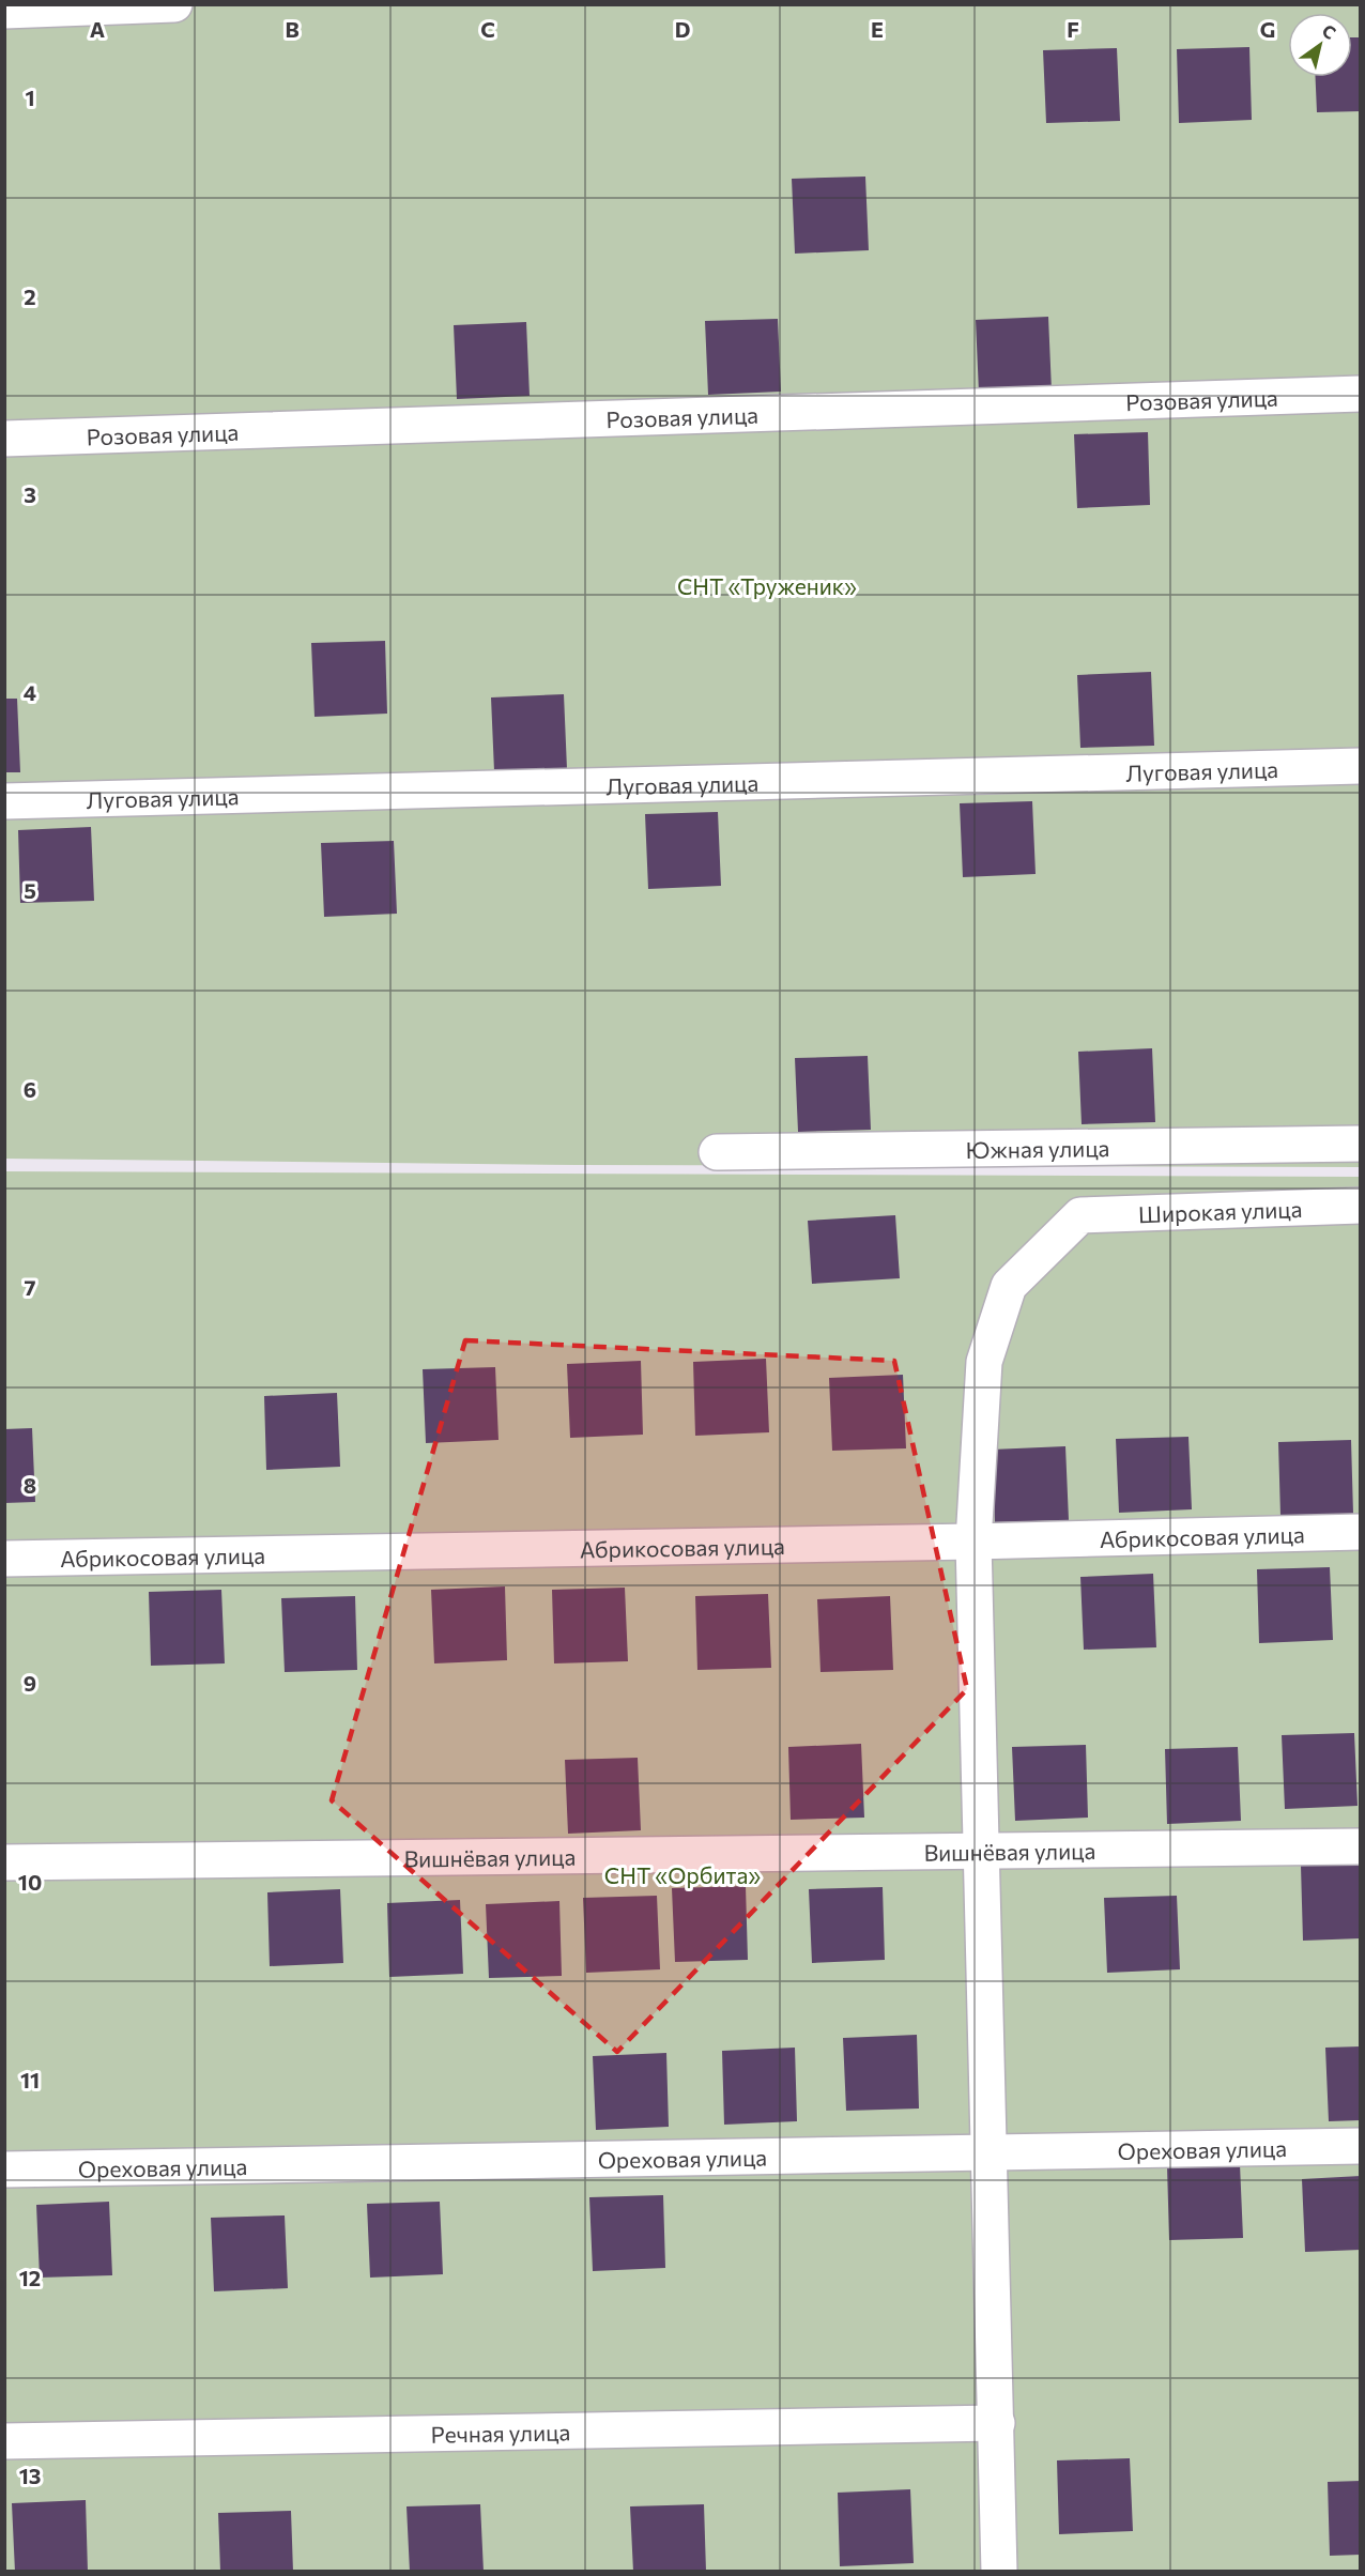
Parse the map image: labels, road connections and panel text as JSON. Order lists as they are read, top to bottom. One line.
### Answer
{"streets":{"street":["Розовая улица","Луговая улица","Южная улица","Широкая улица","Абрикосовая улица","Вишнёвая улица","Ореховая улица","Речная улица"]},"crossings":[["Широкая улица","Абрикосовая улица"]],"parks":["СНТ «Труженик»","СНТ «Орбита»"],"north":"top right","grid":{"columns":["A","B","C","D","E","F","G"],"rows":["1","2","3","4","5","6","7","8","9","10","11","12","13"]}}
